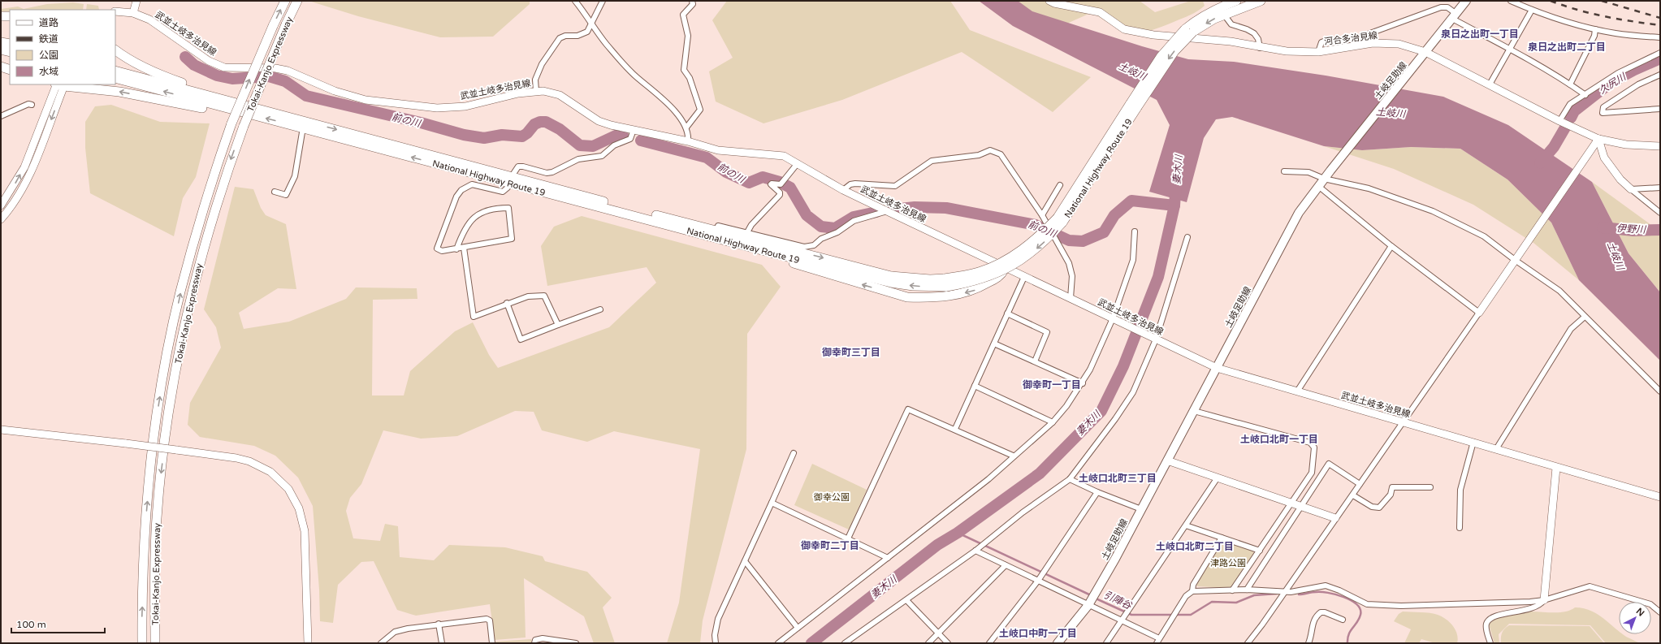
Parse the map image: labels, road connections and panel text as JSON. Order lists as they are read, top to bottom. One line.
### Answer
{"streets":{"highway":["Tokai-Kanjo Expressway","National Highway Route 19"],"main road":["武並土岐多治見線","河合多治見線","土岐足助線"]},"crossings":[["武並土岐多治見線","土岐足助線"],["河合多治見線","土岐足助線"]],"districts":["泉日之出町一丁目","泉日之出町二丁目","御幸町三丁目","御幸町一丁目","土岐口北町一丁目","土岐口北町三丁目","御幸町二丁目","土岐口北町二丁目","土岐口中町一丁目"],"water":["土岐川","久尻川","前の川","妻木川","伊野川","引陣谷"],"parks":["御幸公園","津路公園"],"legend":["道路","鉄道","公園","水域"],"scale_bar":"100 m","north":"top right"}
